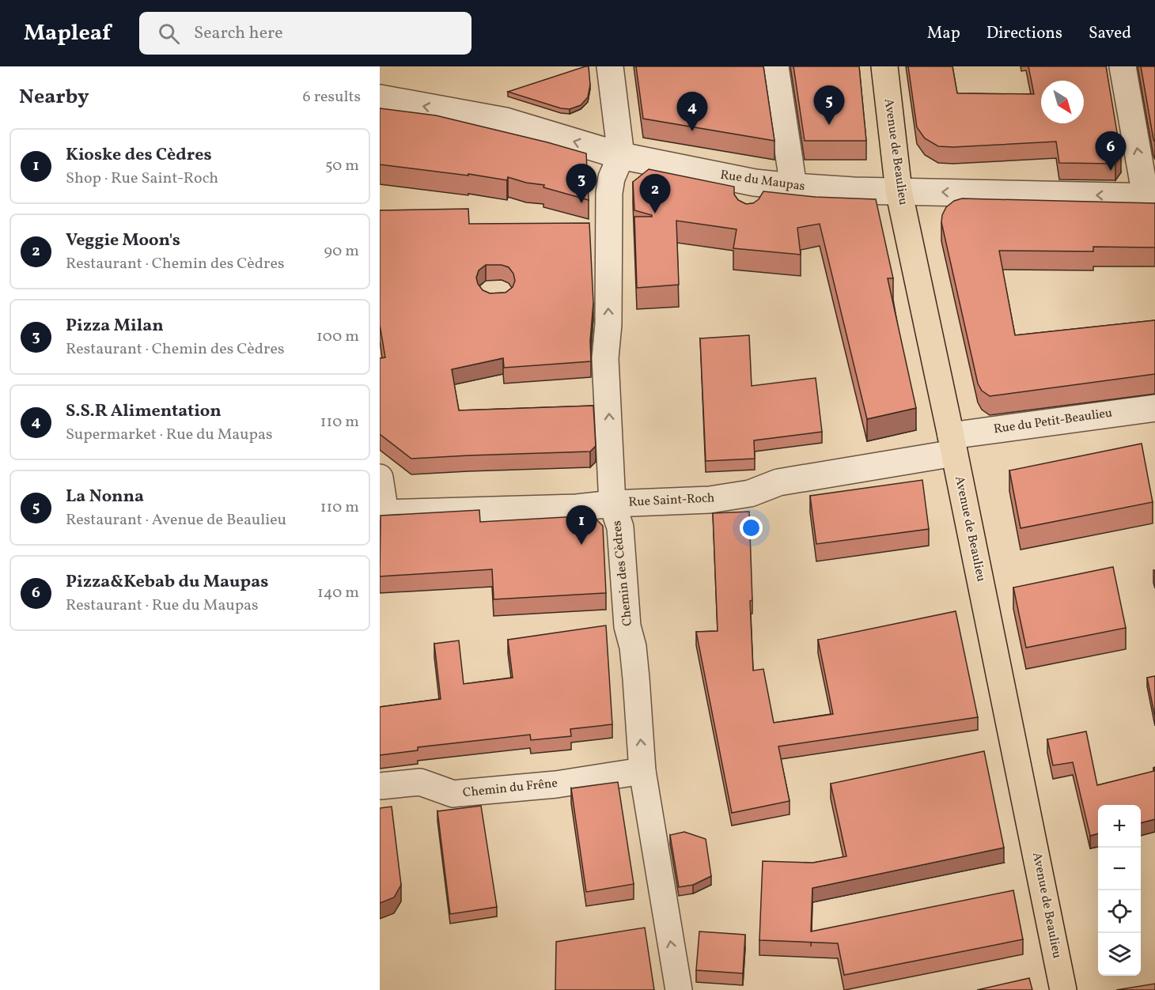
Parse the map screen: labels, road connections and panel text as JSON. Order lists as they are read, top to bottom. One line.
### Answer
{"streets":{"main road":["Avenue de Beaulieu"],"street":["Rue du Maupas","Rue du Petit-Beaulieu","Rue Saint-Roch","Chemin des Cèdres","Chemin du Frêne"]},"crossings":[["Avenue de Beaulieu","Rue du Maupas"],["Avenue de Beaulieu","Rue du Petit-Beaulieu"],["Avenue de Beaulieu","Rue Saint-Roch"],["Rue du Maupas","Chemin des Cèdres"],["Rue du Petit-Beaulieu","Rue Saint-Roch"],["Rue Saint-Roch","Chemin des Cèdres"],["Chemin des Cèdres","Chemin du Frêne"]],"one_way":["Rue du Maupas","Chemin des Cèdres"],"north":"bottom right","page":{"header":"Mapleaf","search":"Search here","nav":["Map","Directions","Saved"],"heading":["Nearby","6 results"],"pins":["5","4","6","3","2","1"],"list":[{"mark":"1","name":"Kioske des Cèdres","note":"Shop · Rue Saint-Roch","value":"50 m"},{"mark":"2","name":"Veggie Moon's","note":"Restaurant · Chemin des Cèdres","value":"90 m"},{"mark":"3","name":"Pizza Milan","note":"Restaurant · Chemin des Cèdres","value":"100 m"},{"mark":"4","name":"S.S.R Alimentation","note":"Supermarket · Rue du Maupas","value":"110 m"},{"mark":"5","name":"La Nonna","note":"Restaurant · Avenue de Beaulieu","value":"110 m"},{"mark":"6","name":"Pizza&Kebab du Maupas","note":"Restaurant · Rue du Maupas","value":"140 m"}],"map_buttons":["+","−"]}}
